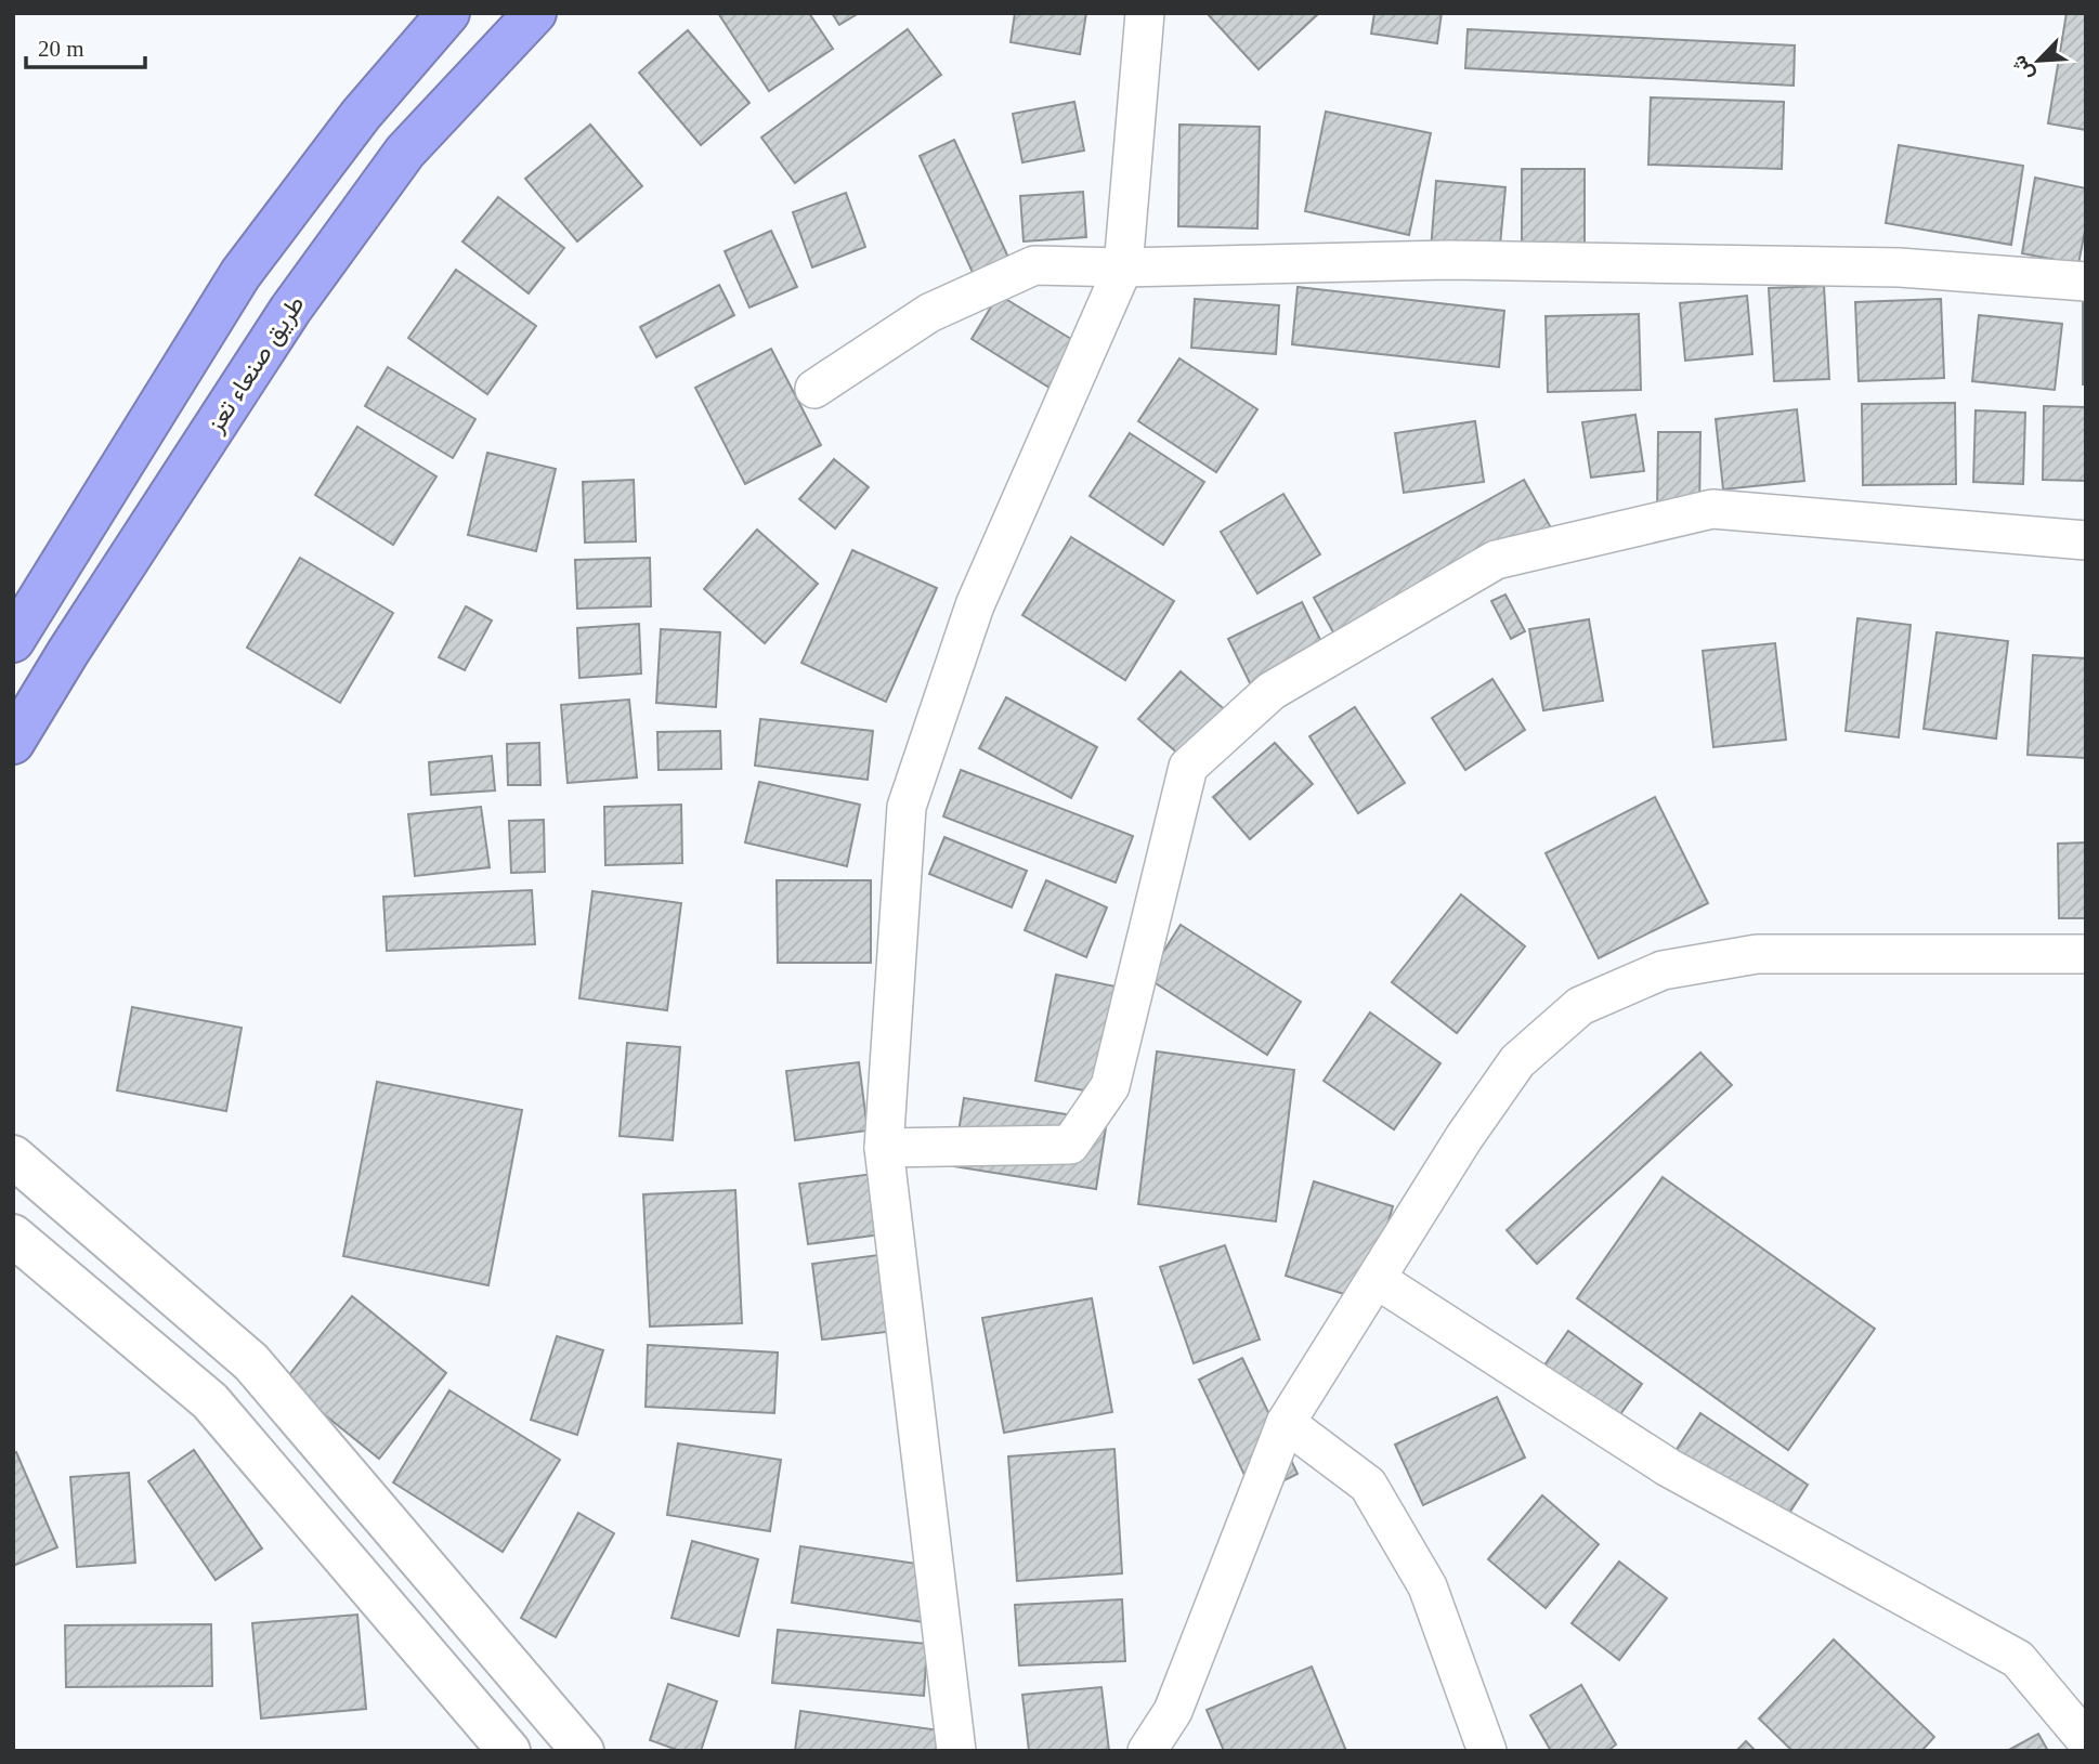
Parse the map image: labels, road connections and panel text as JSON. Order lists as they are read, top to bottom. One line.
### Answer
{"streets":{"highway":["طريق صنعاء تعز"]},"scale_bar":"20 m","north":"bottom left"}
